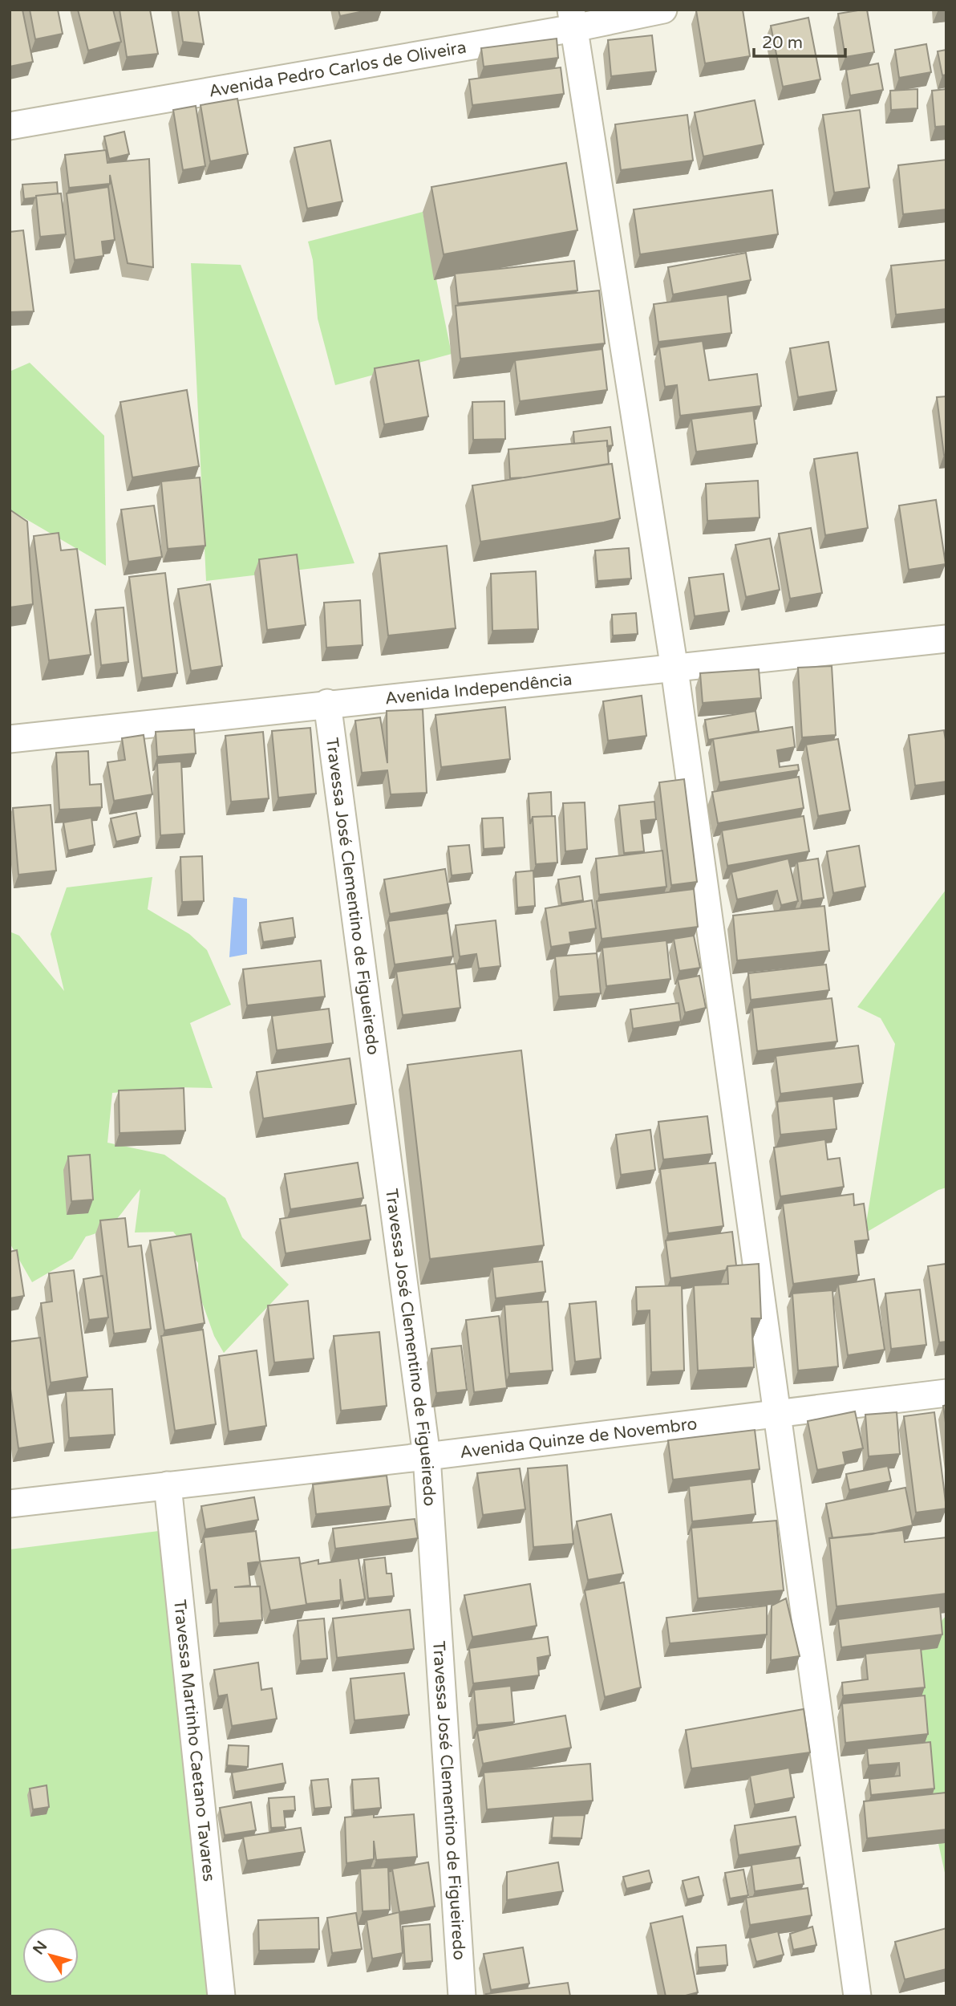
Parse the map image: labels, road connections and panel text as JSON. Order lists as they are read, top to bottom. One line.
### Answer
{"streets":{"street":["Avenida Pedro Carlos de Oliveira","Avenida Independência","Travessa José Clementino de Figueiredo","Avenida Quinze de Novembro","Travessa Martinho Caetano Tavares"]},"crossings":[["Avenida Independência","Travessa José Clementino de Figueiredo"],["Travessa José Clementino de Figueiredo","Avenida Quinze de Novembro"],["Avenida Quinze de Novembro","Travessa Martinho Caetano Tavares"]],"scale_bar":"20 m","north":"top left"}
